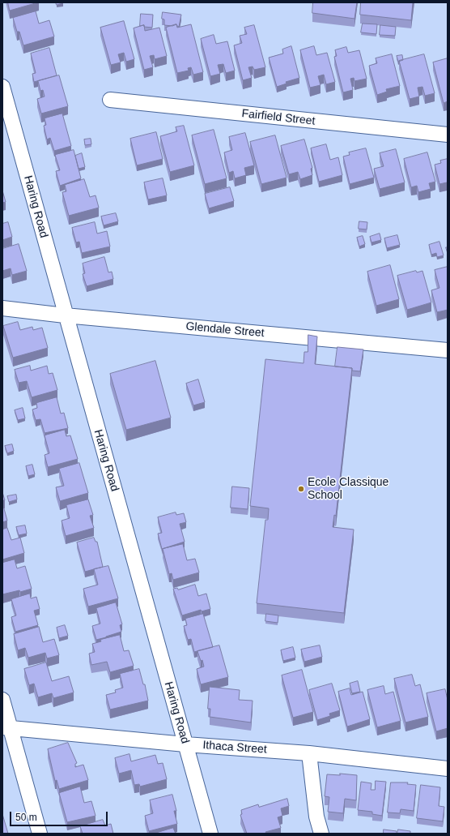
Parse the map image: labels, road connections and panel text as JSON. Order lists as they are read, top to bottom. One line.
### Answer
{"streets":{"street":["Fairfield Street","Haring Road","Glendale Street","Ithaca Street"]},"crossings":[["Haring Road","Glendale Street"],["Haring Road","Ithaca Street"]],"places":["Ecole Classique School"],"scale_bar":"50 m"}
